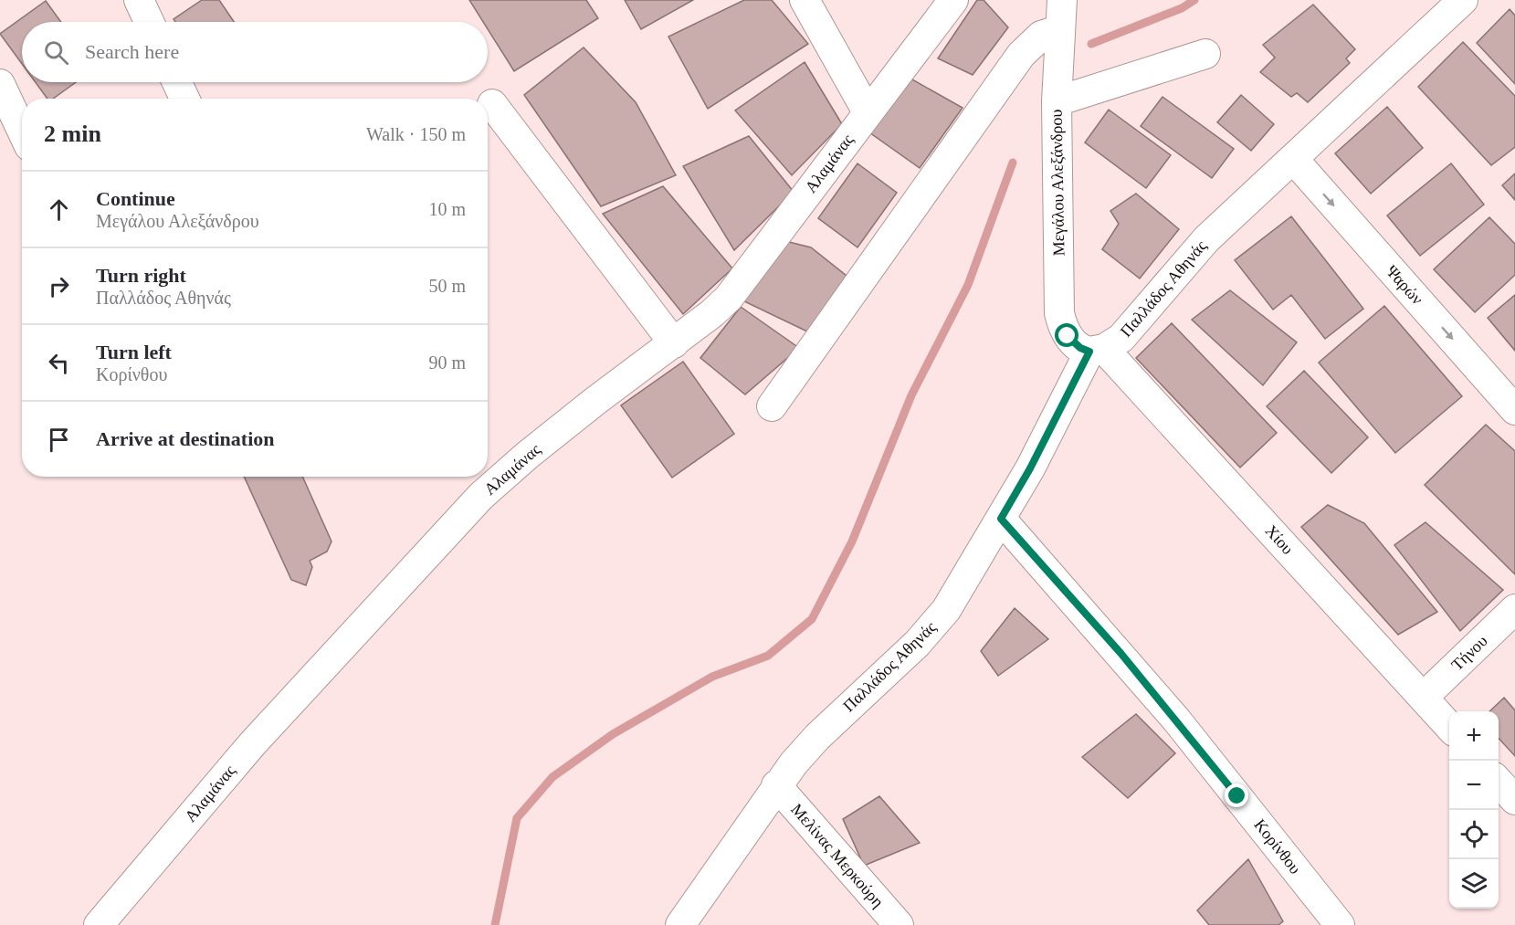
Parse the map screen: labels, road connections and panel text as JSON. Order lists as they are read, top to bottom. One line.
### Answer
{"streets":{"street":["Αλαμάνας","Μεγάλου Αλεξάνδρου","Ψαρών","Παλλάδος Αθηνάς","Χίου","Τήνου","Κορίνθου","Μελίνας Μερκούρη"]},"crossings":[["Μεγάλου Αλεξάνδρου","Παλλάδος Αθηνάς"],["Μεγάλου Αλεξάνδρου","Χίου"],["Ψαρών","Παλλάδος Αθηνάς"],["Παλλάδος Αθηνάς","Χίου"],["Παλλάδος Αθηνάς","Κορίνθου"],["Παλλάδος Αθηνάς","Μελίνας Μερκούρη"],["Χίου","Τήνου"]],"one_way":["Ψαρών"],"page":{"search":"Search here","heading":["2 min","Walk · 150 m"],"list":[["Continue","Μεγάλου Αλεξάνδρου","10 m"],["Turn right","Παλλάδος Αθηνάς","50 m"],["Turn left","Κορίνθου","90 m"],"Arrive at destination"],"map_buttons":["+","−"]}}
